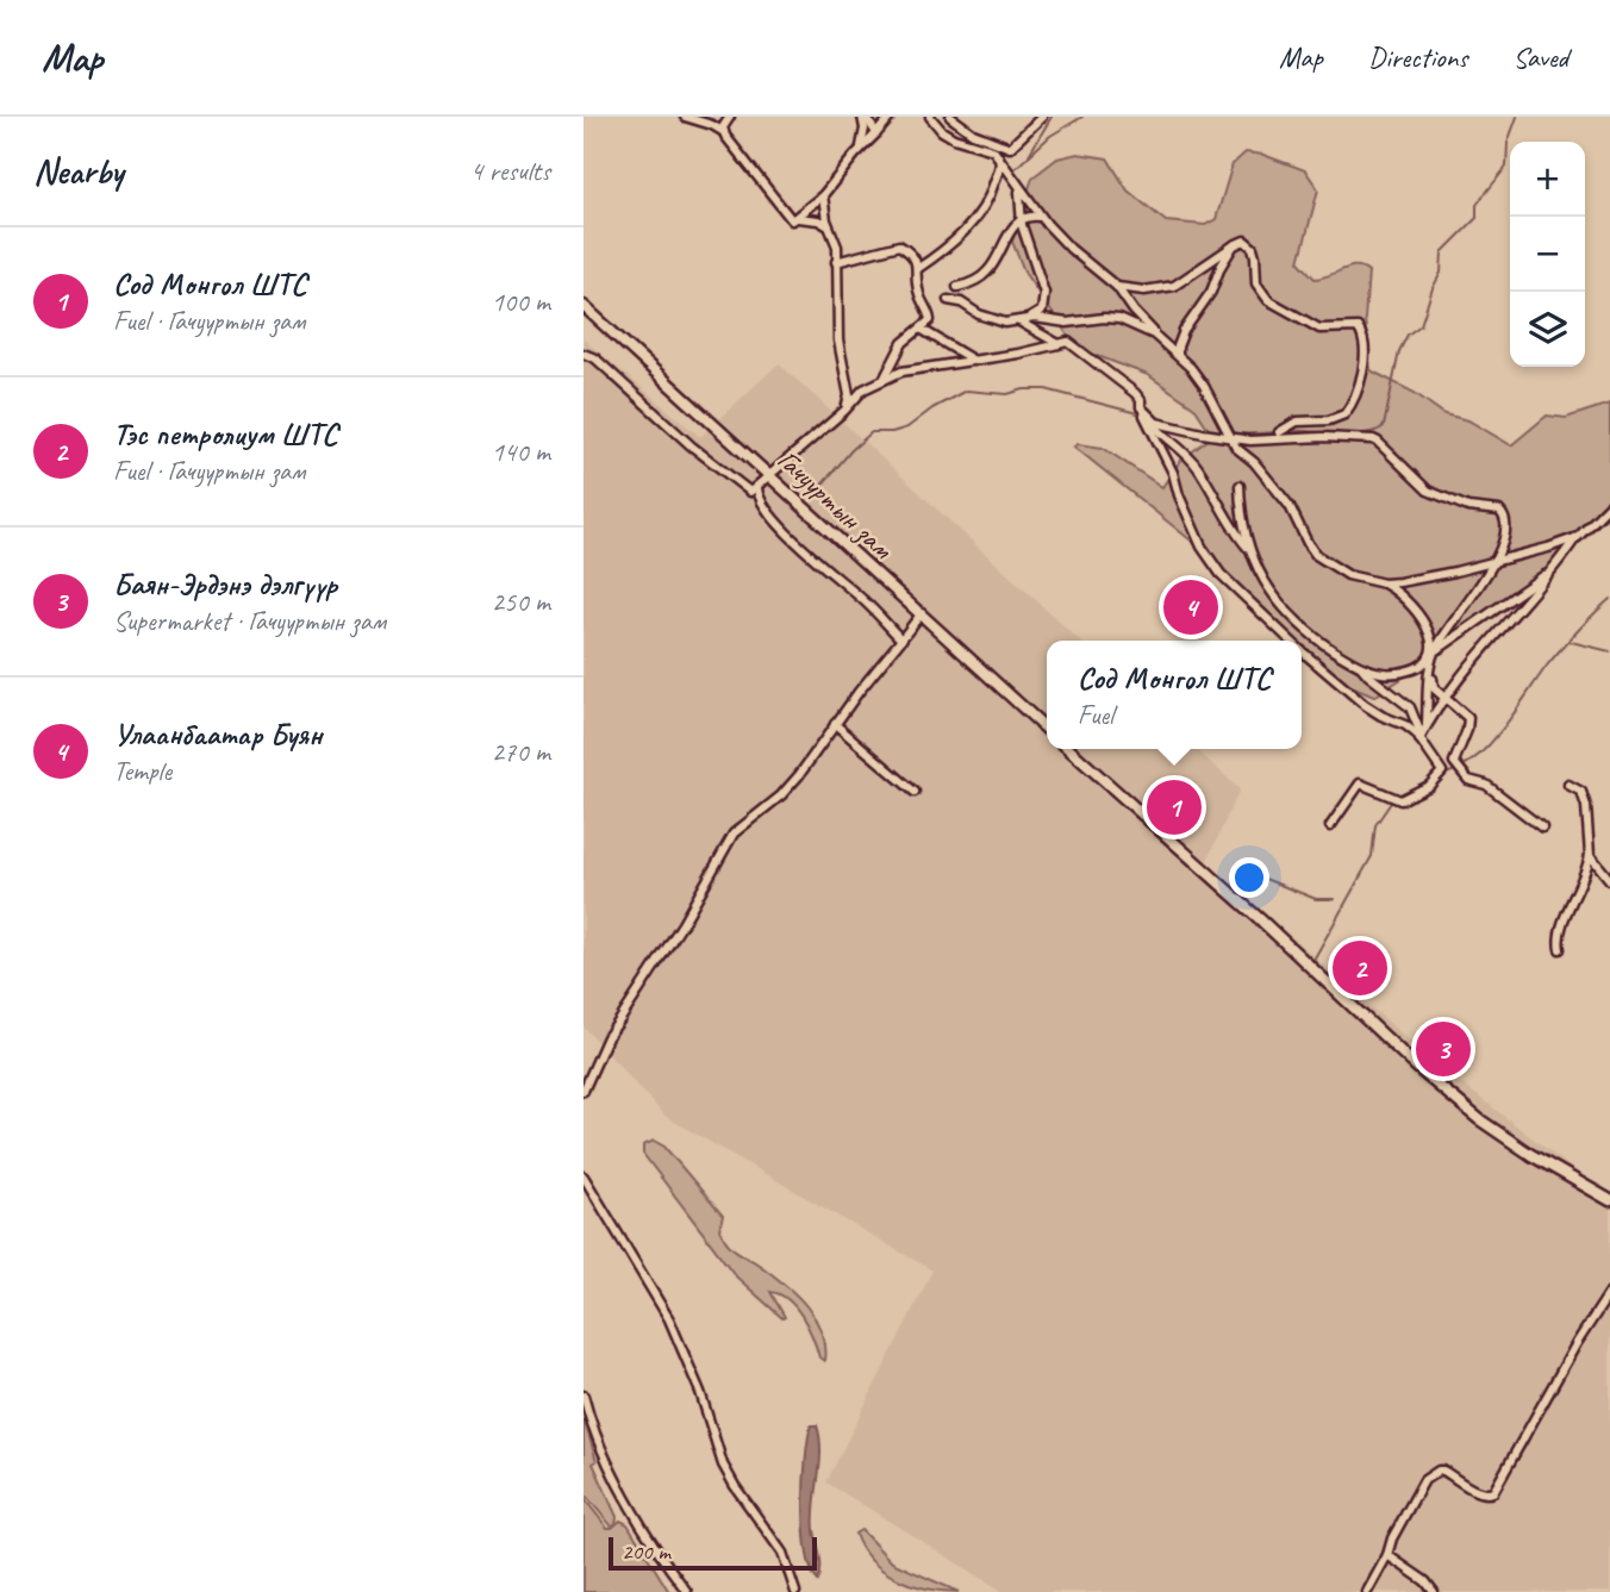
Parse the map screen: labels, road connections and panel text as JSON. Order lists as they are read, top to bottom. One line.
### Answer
{"streets":{"main road":["Гачууртын зам"]},"scale_bar":"200 m","page":{"header":"Map","nav":["Map","Directions","Saved"],"heading":["Nearby","4 results"],"map_buttons":["+","−"],"list":[{"mark":"1","name":"Сод Монгол ШТС","note":"Fuel · Гачууртын зам","value":"100 m"},{"mark":"2","name":"Тэс петролиум ШТС","note":"Fuel · Гачууртын зам","value":"140 m"},{"mark":"3","name":"Баян-Эрдэнэ дэлгүүр","note":"Supermarket · Гачууртын зам","value":"250 m"},{"mark":"4","name":"Улаанбаатар Буян","note":"Temple","value":"270 m"}],"pins":["4","1","2","3"],"popup":["Сод Монгол ШТС","Fuel"],"scale":"200 m"}}
